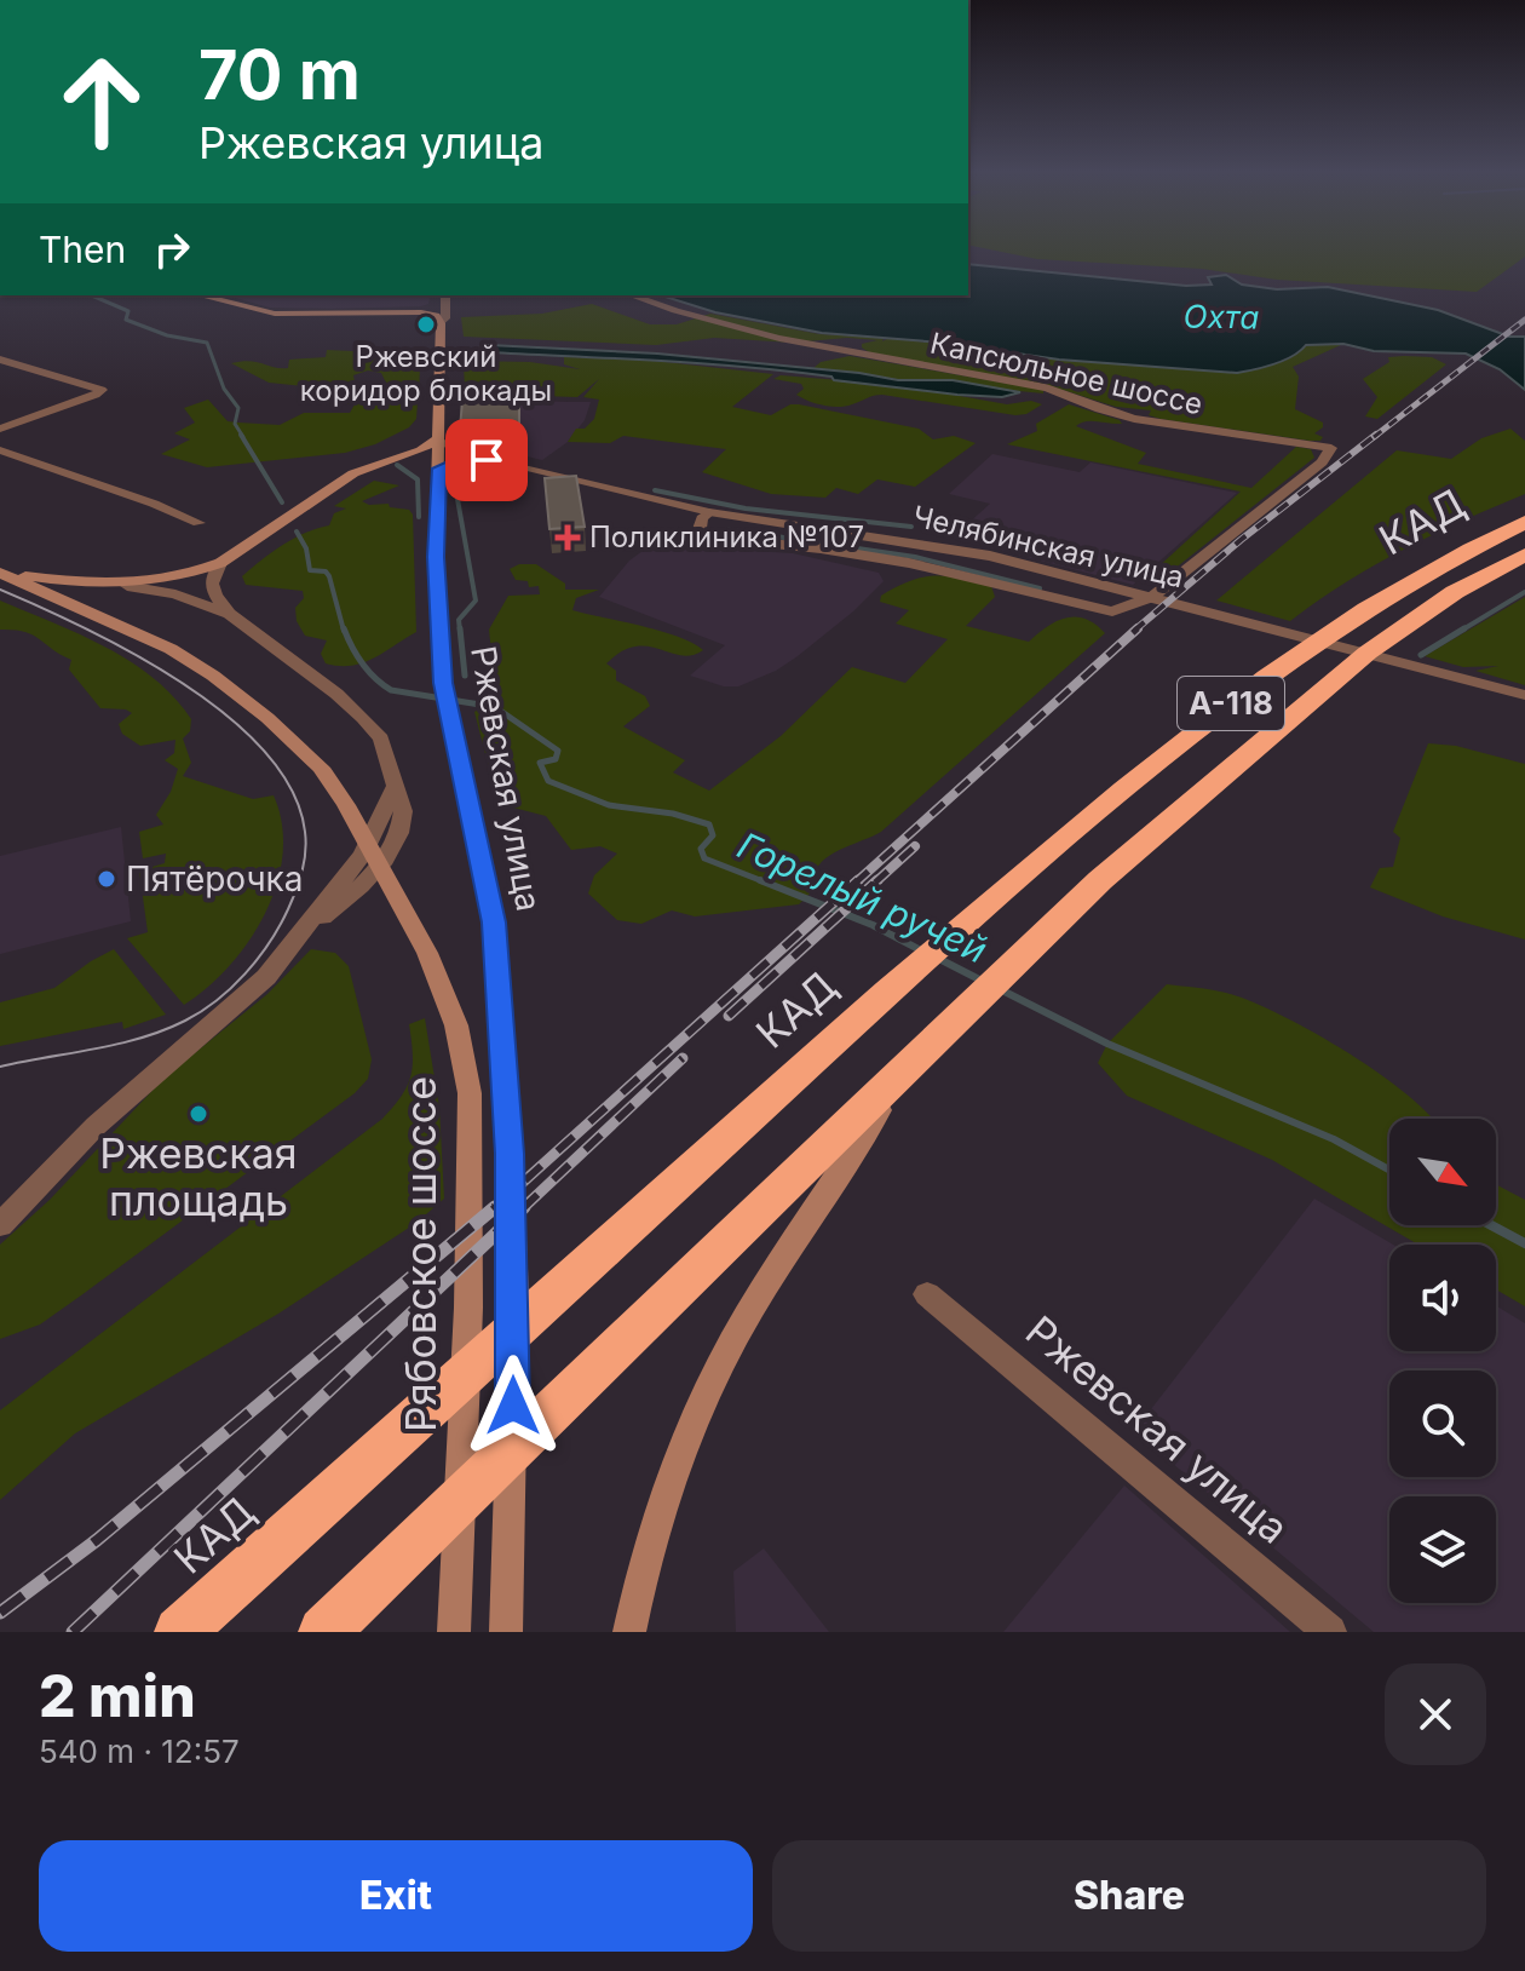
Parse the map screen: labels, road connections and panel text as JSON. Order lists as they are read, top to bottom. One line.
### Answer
{"streets":{"highway":["КАД","А-118"],"main road":["Ржевская улица","Рябовское шоссе"],"street":["Капсюльное шоссе","Челябинская улица"]},"crossings":[["Капсюльное шоссе","Челябинская улица"],["Челябинская улица","Ржевская улица"]],"water":["Охта","Горелый ручей"],"places":{"other":["Ржевский коридор блокады","Пятёрочка","Ржевская площадь"],"health":["Поликлиника №107"]},"north":"bottom right","page":{"turn":["70 m","Ржевская улица"],"then":"Then","heading":["2 min","540 m · 12:57"],"buttons":["Exit","Share"]}}
